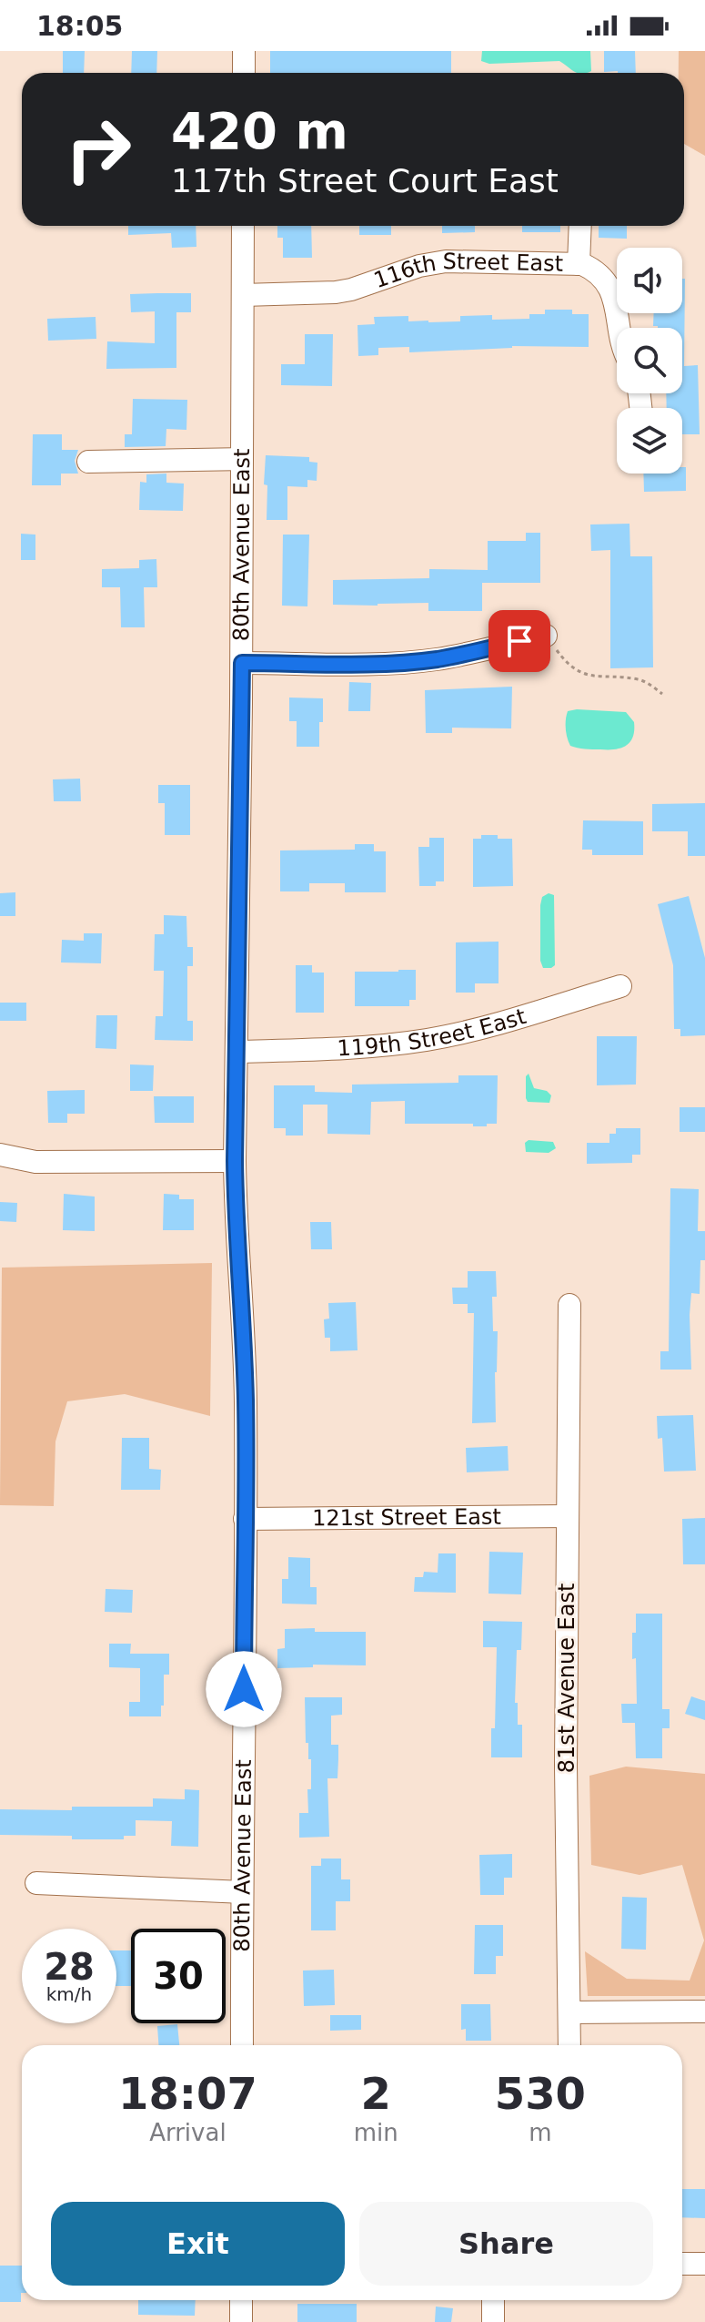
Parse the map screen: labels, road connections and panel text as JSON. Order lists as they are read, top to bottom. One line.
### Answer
{"streets":{"street":["116th Street East","80th Avenue East","119th Street East","121st Street East","81st Avenue East"]},"crossings":[["116th Street East","80th Avenue East"],["80th Avenue East","119th Street East"],["80th Avenue East","121st Street East"],["121st Street East","81st Avenue East"]],"page":{"status":"18:05","turn":["420 m","117th Street Court East"],"speed":"28 km/h","limit":"30","eta":["18:07","Arrival","2","min","530","m"],"buttons":["Exit","Share"]}}
